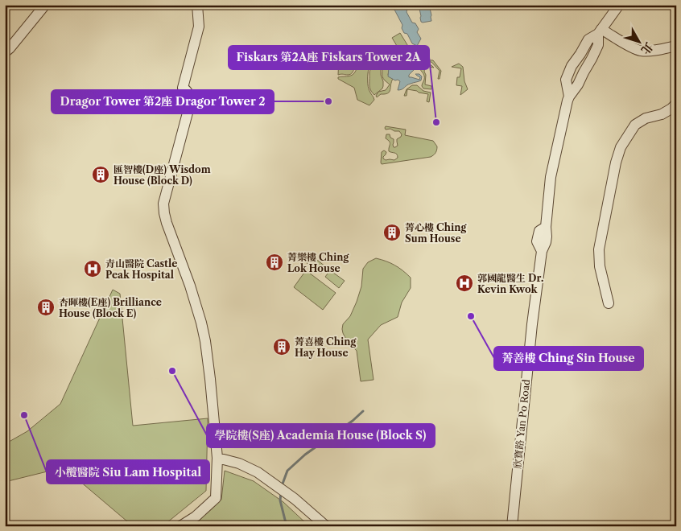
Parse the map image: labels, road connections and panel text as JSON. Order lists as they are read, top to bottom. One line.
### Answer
{"streets":{"street":["欣寶路 Yan Po Road"]},"places":{"other":["Dragor Tower 第2座 Dragor Tower 2","Fiskars 第2A座 Fiskars Tower 2A","菁善樓 Ching Sin House","學院樓(S座) Academia House (Block S)","小欖醫院 Siu Lam Hospital"],"building":["匯智樓(D座) Wisdom House (Block D)","菁心樓 Ching Sum House","菁樂樓 Ching Lok House","杏暉樓(E座) Brilliance House (Block E)","菁喜樓 Ching Hay House"],"hospital":["青山醫院 Castle Peak Hospital","郭國龍醫生 Dr. Kevin Kwok"]},"north":"bottom right"}
